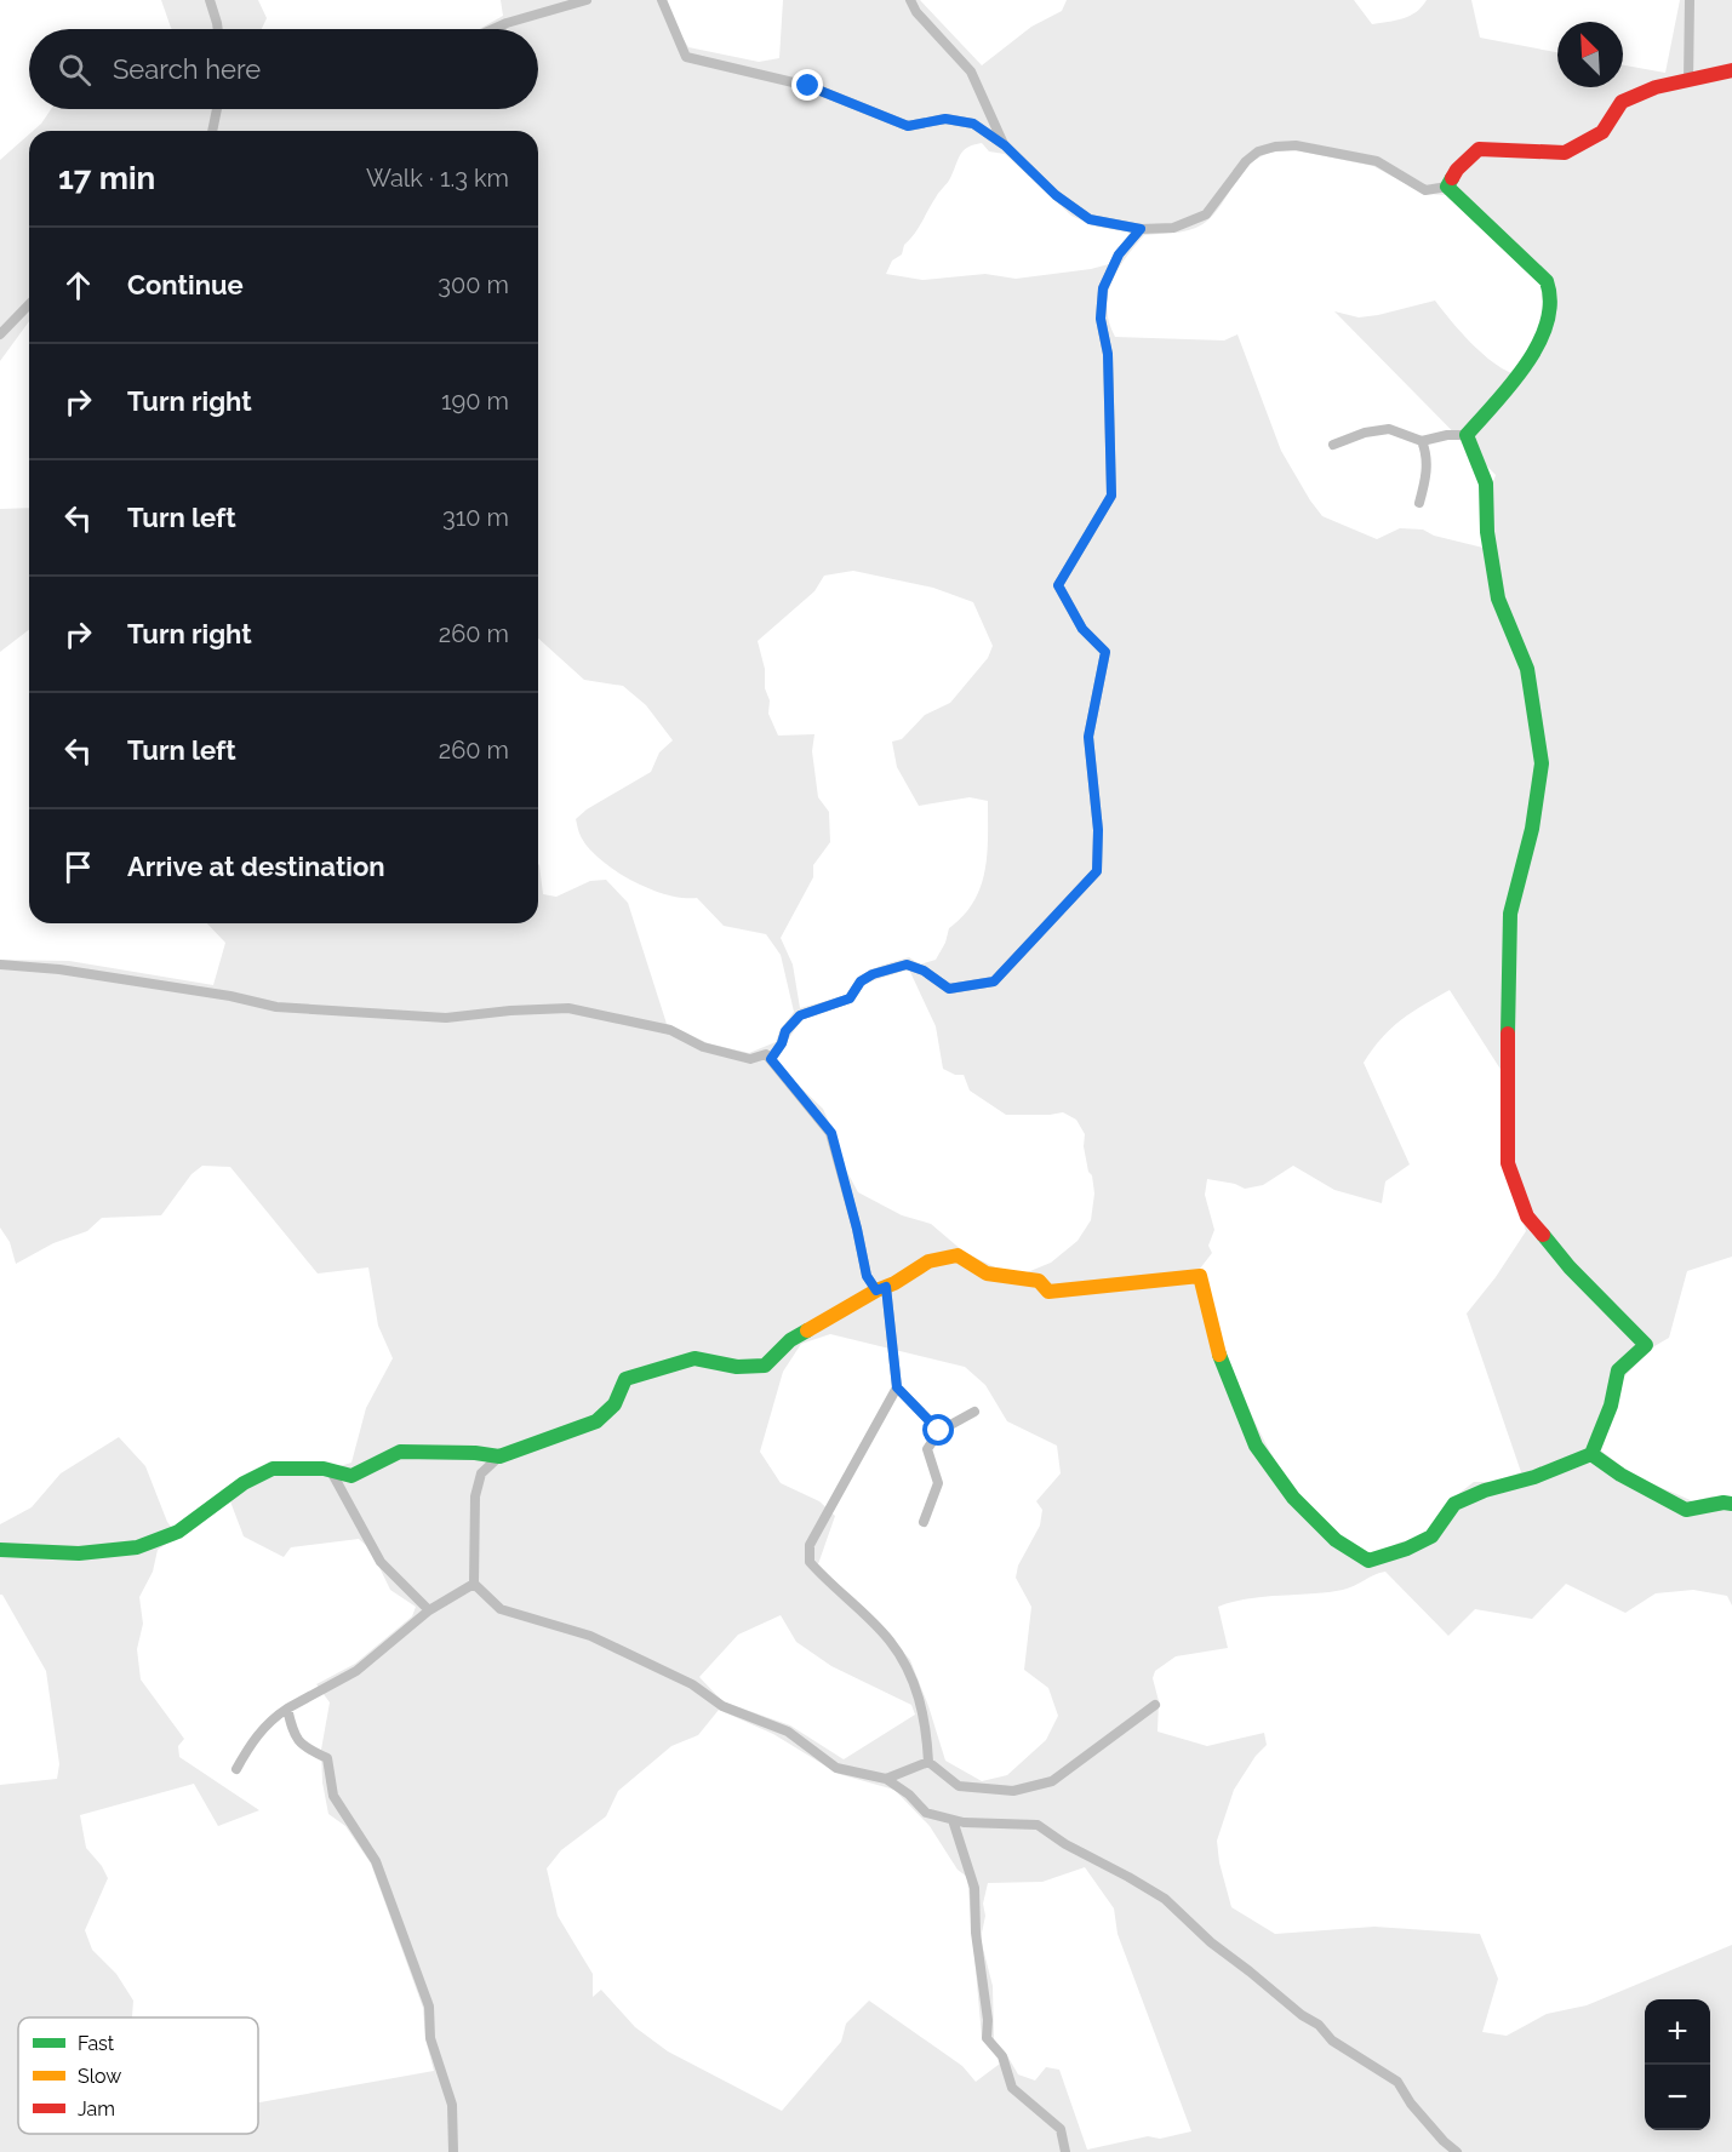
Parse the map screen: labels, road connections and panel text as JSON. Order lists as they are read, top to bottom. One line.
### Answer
{"legend":["Fast","Slow","Jam"],"north":"top left","page":{"search":"Search here","heading":["17 min","Walk · 1.3 km"],"list":[["Continue","300 m"],["Turn right","190 m"],["Turn left","310 m"],["Turn right","260 m"],["Turn left","260 m"],"Arrive at destination"],"map_buttons":["+","−"]}}
